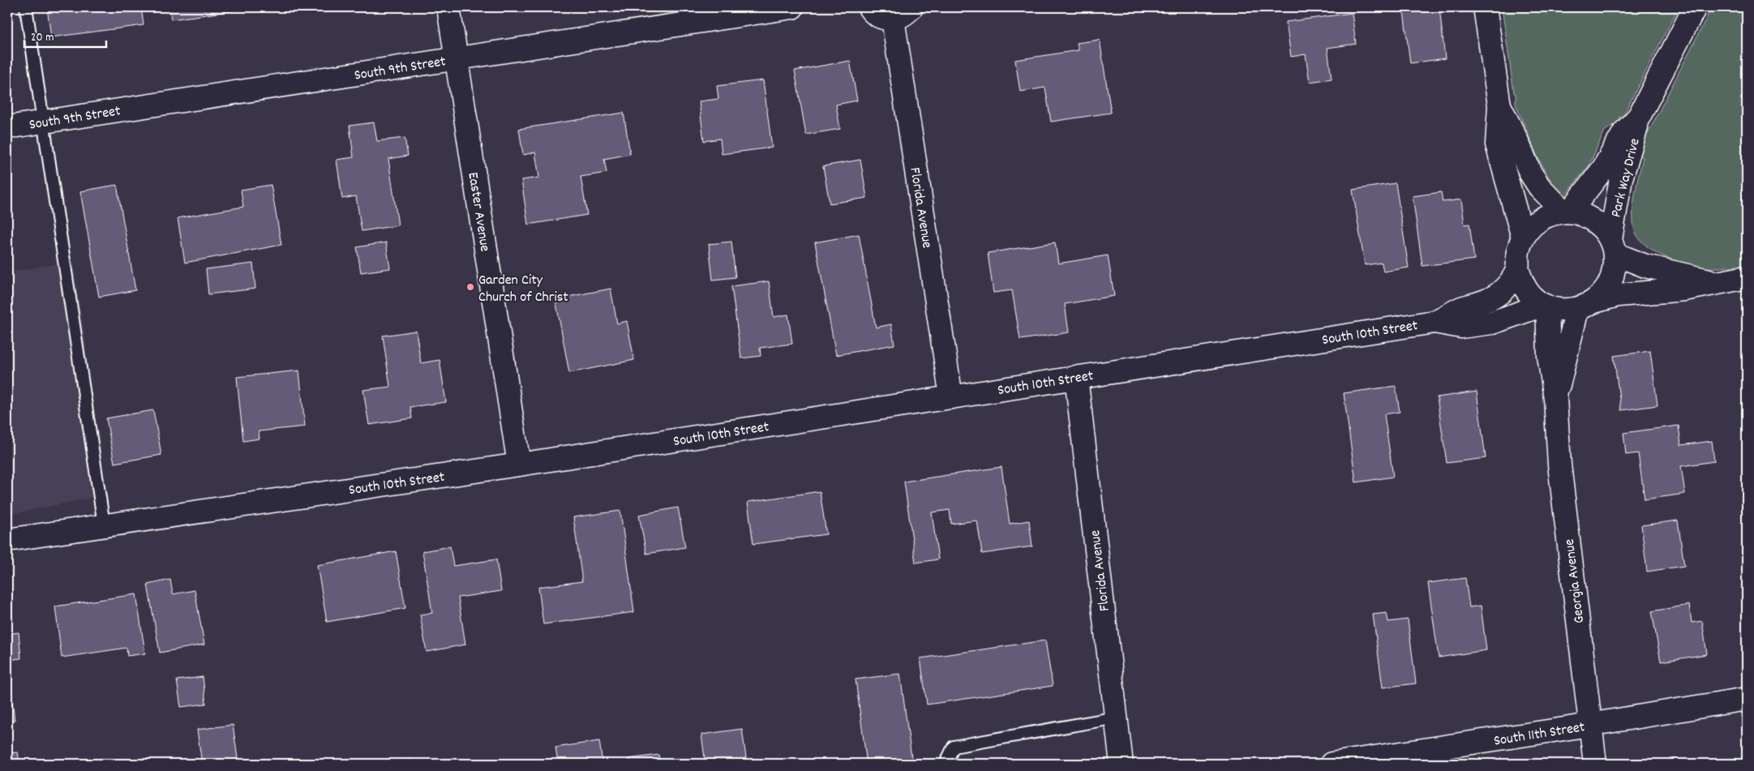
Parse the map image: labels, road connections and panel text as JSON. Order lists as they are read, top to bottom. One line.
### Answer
{"streets":{"street":["South 9th Street","Park Way Drive","Florida Avenue","Easter Avenue","South 10th Street","Georgia Avenue","South 11th Street"]},"crossings":[["South 9th Street","Easter Avenue"],["Park Way Drive","South 10th Street"],["Park Way Drive","Georgia Avenue"],["Florida Avenue","South 10th Street"],["Easter Avenue","South 10th Street"],["South 10th Street","Georgia Avenue"],["Georgia Avenue","South 11th Street"]],"places":["Garden City Church of Christ"],"scale_bar":"20 m"}
